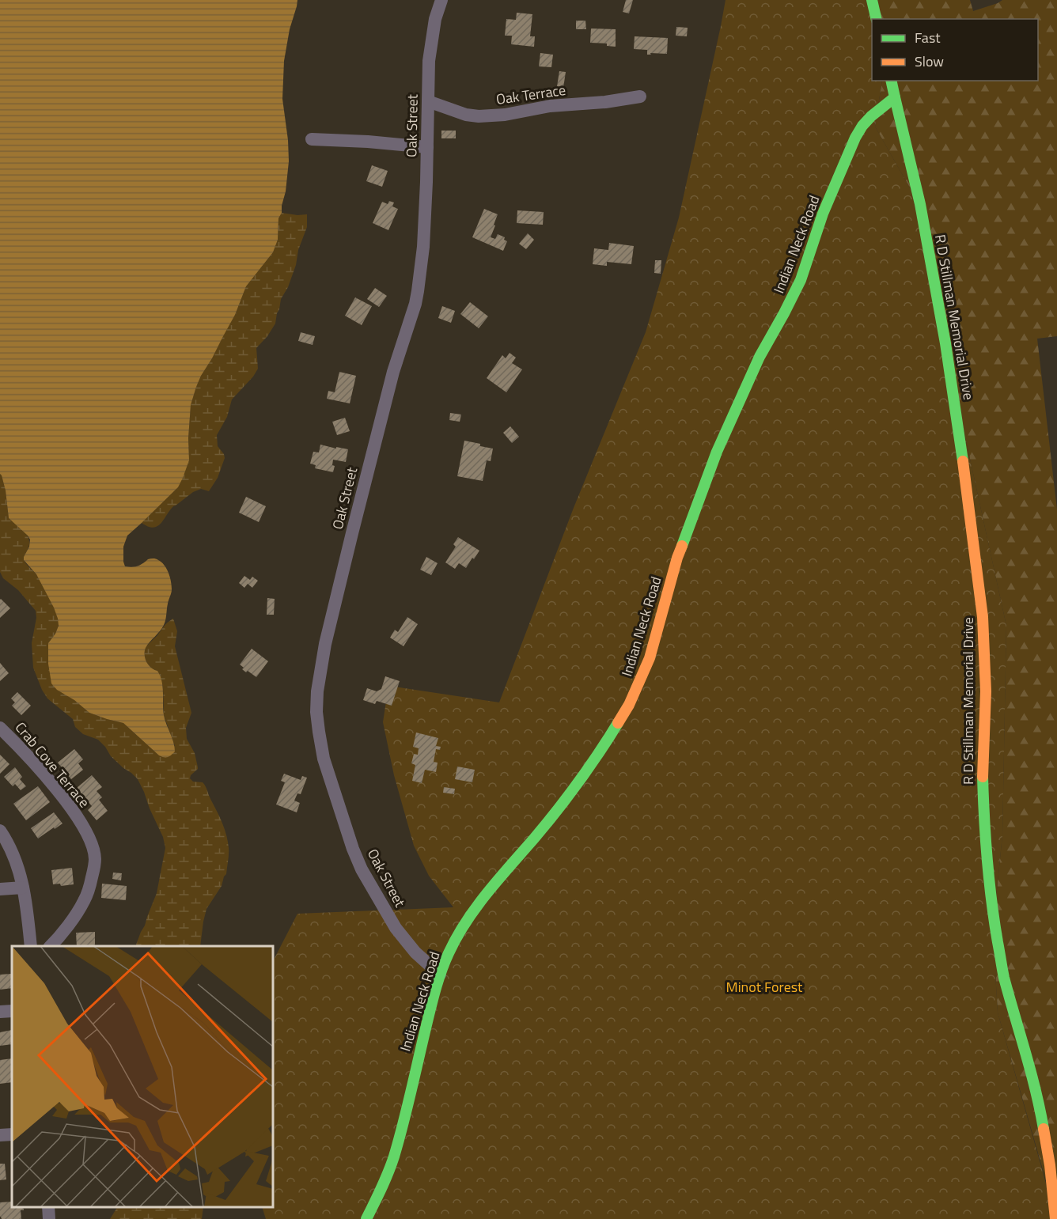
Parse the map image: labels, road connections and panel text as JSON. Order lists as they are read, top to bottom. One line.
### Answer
{"streets":{"street":["Oak Terrace","Oak Street","Indian Neck Road","R D Stillman Memorial Drive","Crab Cove Terrace"]},"crossings":[["Oak Terrace","Oak Street"],["Oak Street","Indian Neck Road"],["Indian Neck Road","R D Stillman Memorial Drive"]],"parks":["Minot Forest"],"legend":["Fast","Slow"]}
